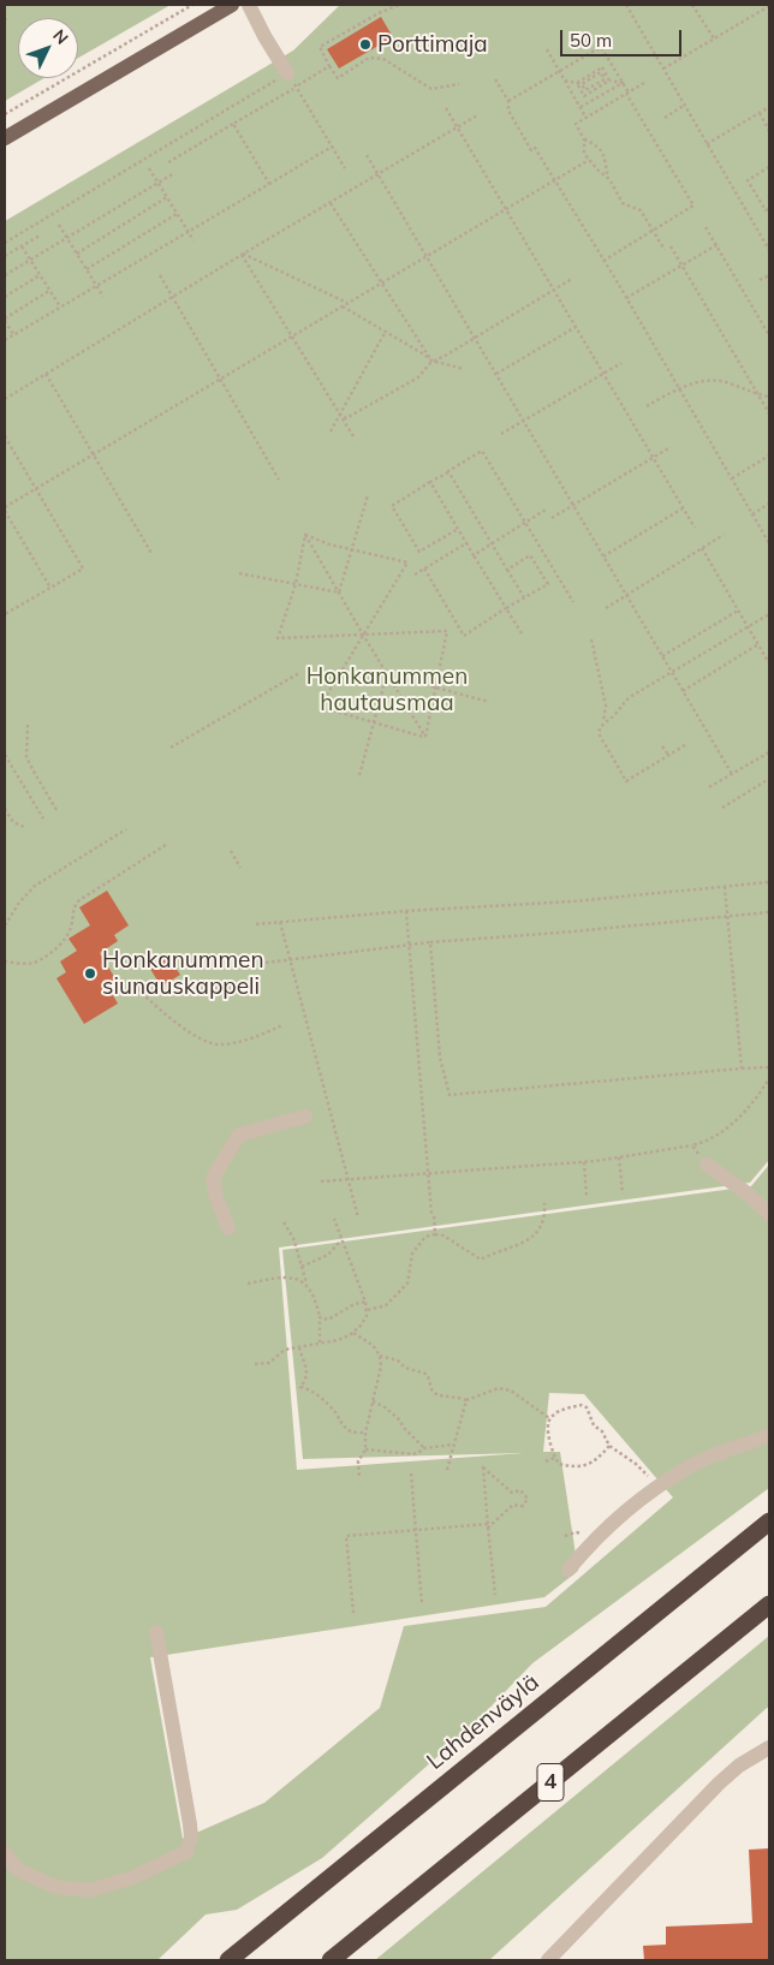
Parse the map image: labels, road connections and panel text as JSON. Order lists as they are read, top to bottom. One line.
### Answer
{"streets":{"highway":["Lahdenväylä","4"]},"parks":["Honkanummen hautausmaa"],"places":["Porttimaja","Honkanummen siunauskappeli"],"scale_bar":"50 m","north":"top right"}
